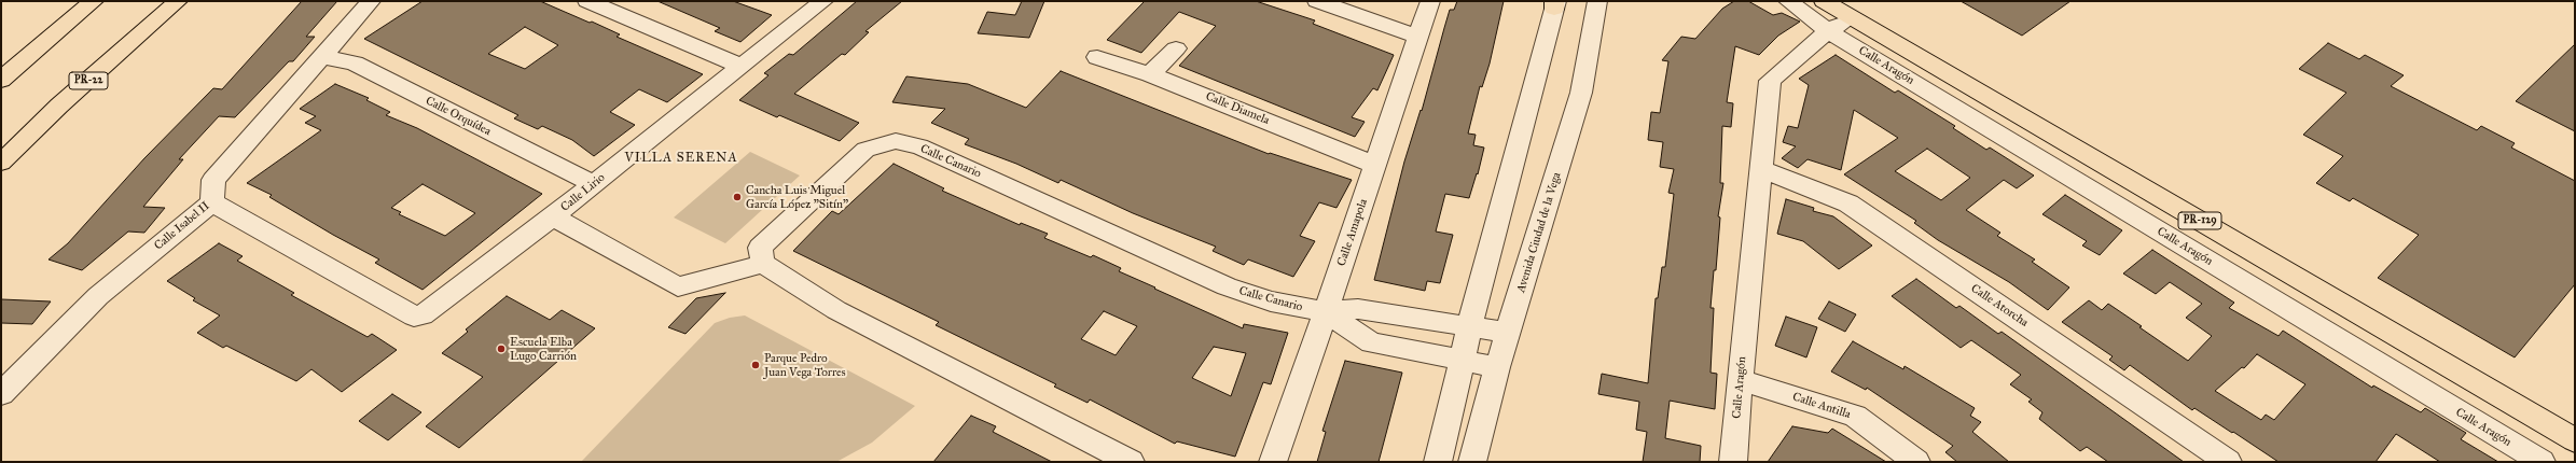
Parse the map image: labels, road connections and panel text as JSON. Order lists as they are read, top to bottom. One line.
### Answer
{"streets":{"main road":["PR-22","PR-129"],"street":["Calle Aragón","Calle Diamela","Calle Orquídea","Calle Canario","Calle Lirio","Calle Isabel II","Calle Amapola","Avenida Ciudad de la Vega","Calle Atorcha","Calle Antilla"]},"crossings":[["Calle Aragón","Calle Atorcha"],["Calle Aragón","Calle Antilla"],["Calle Diamela","Calle Amapola"],["Calle Orquídea","Calle Lirio"],["Calle Orquídea","Calle Isabel II"],["Calle Canario","Calle Amapola"],["Calle Canario","Avenida Ciudad de la Vega"],["Calle Lirio","Calle Isabel II"]],"districts":["VILLA SERENA"],"places":["Cancha Luis Miguel García López \"Sitín\"","Escuela Elba Lugo Carrión","Parque Pedro Juan Vega Torres"]}
